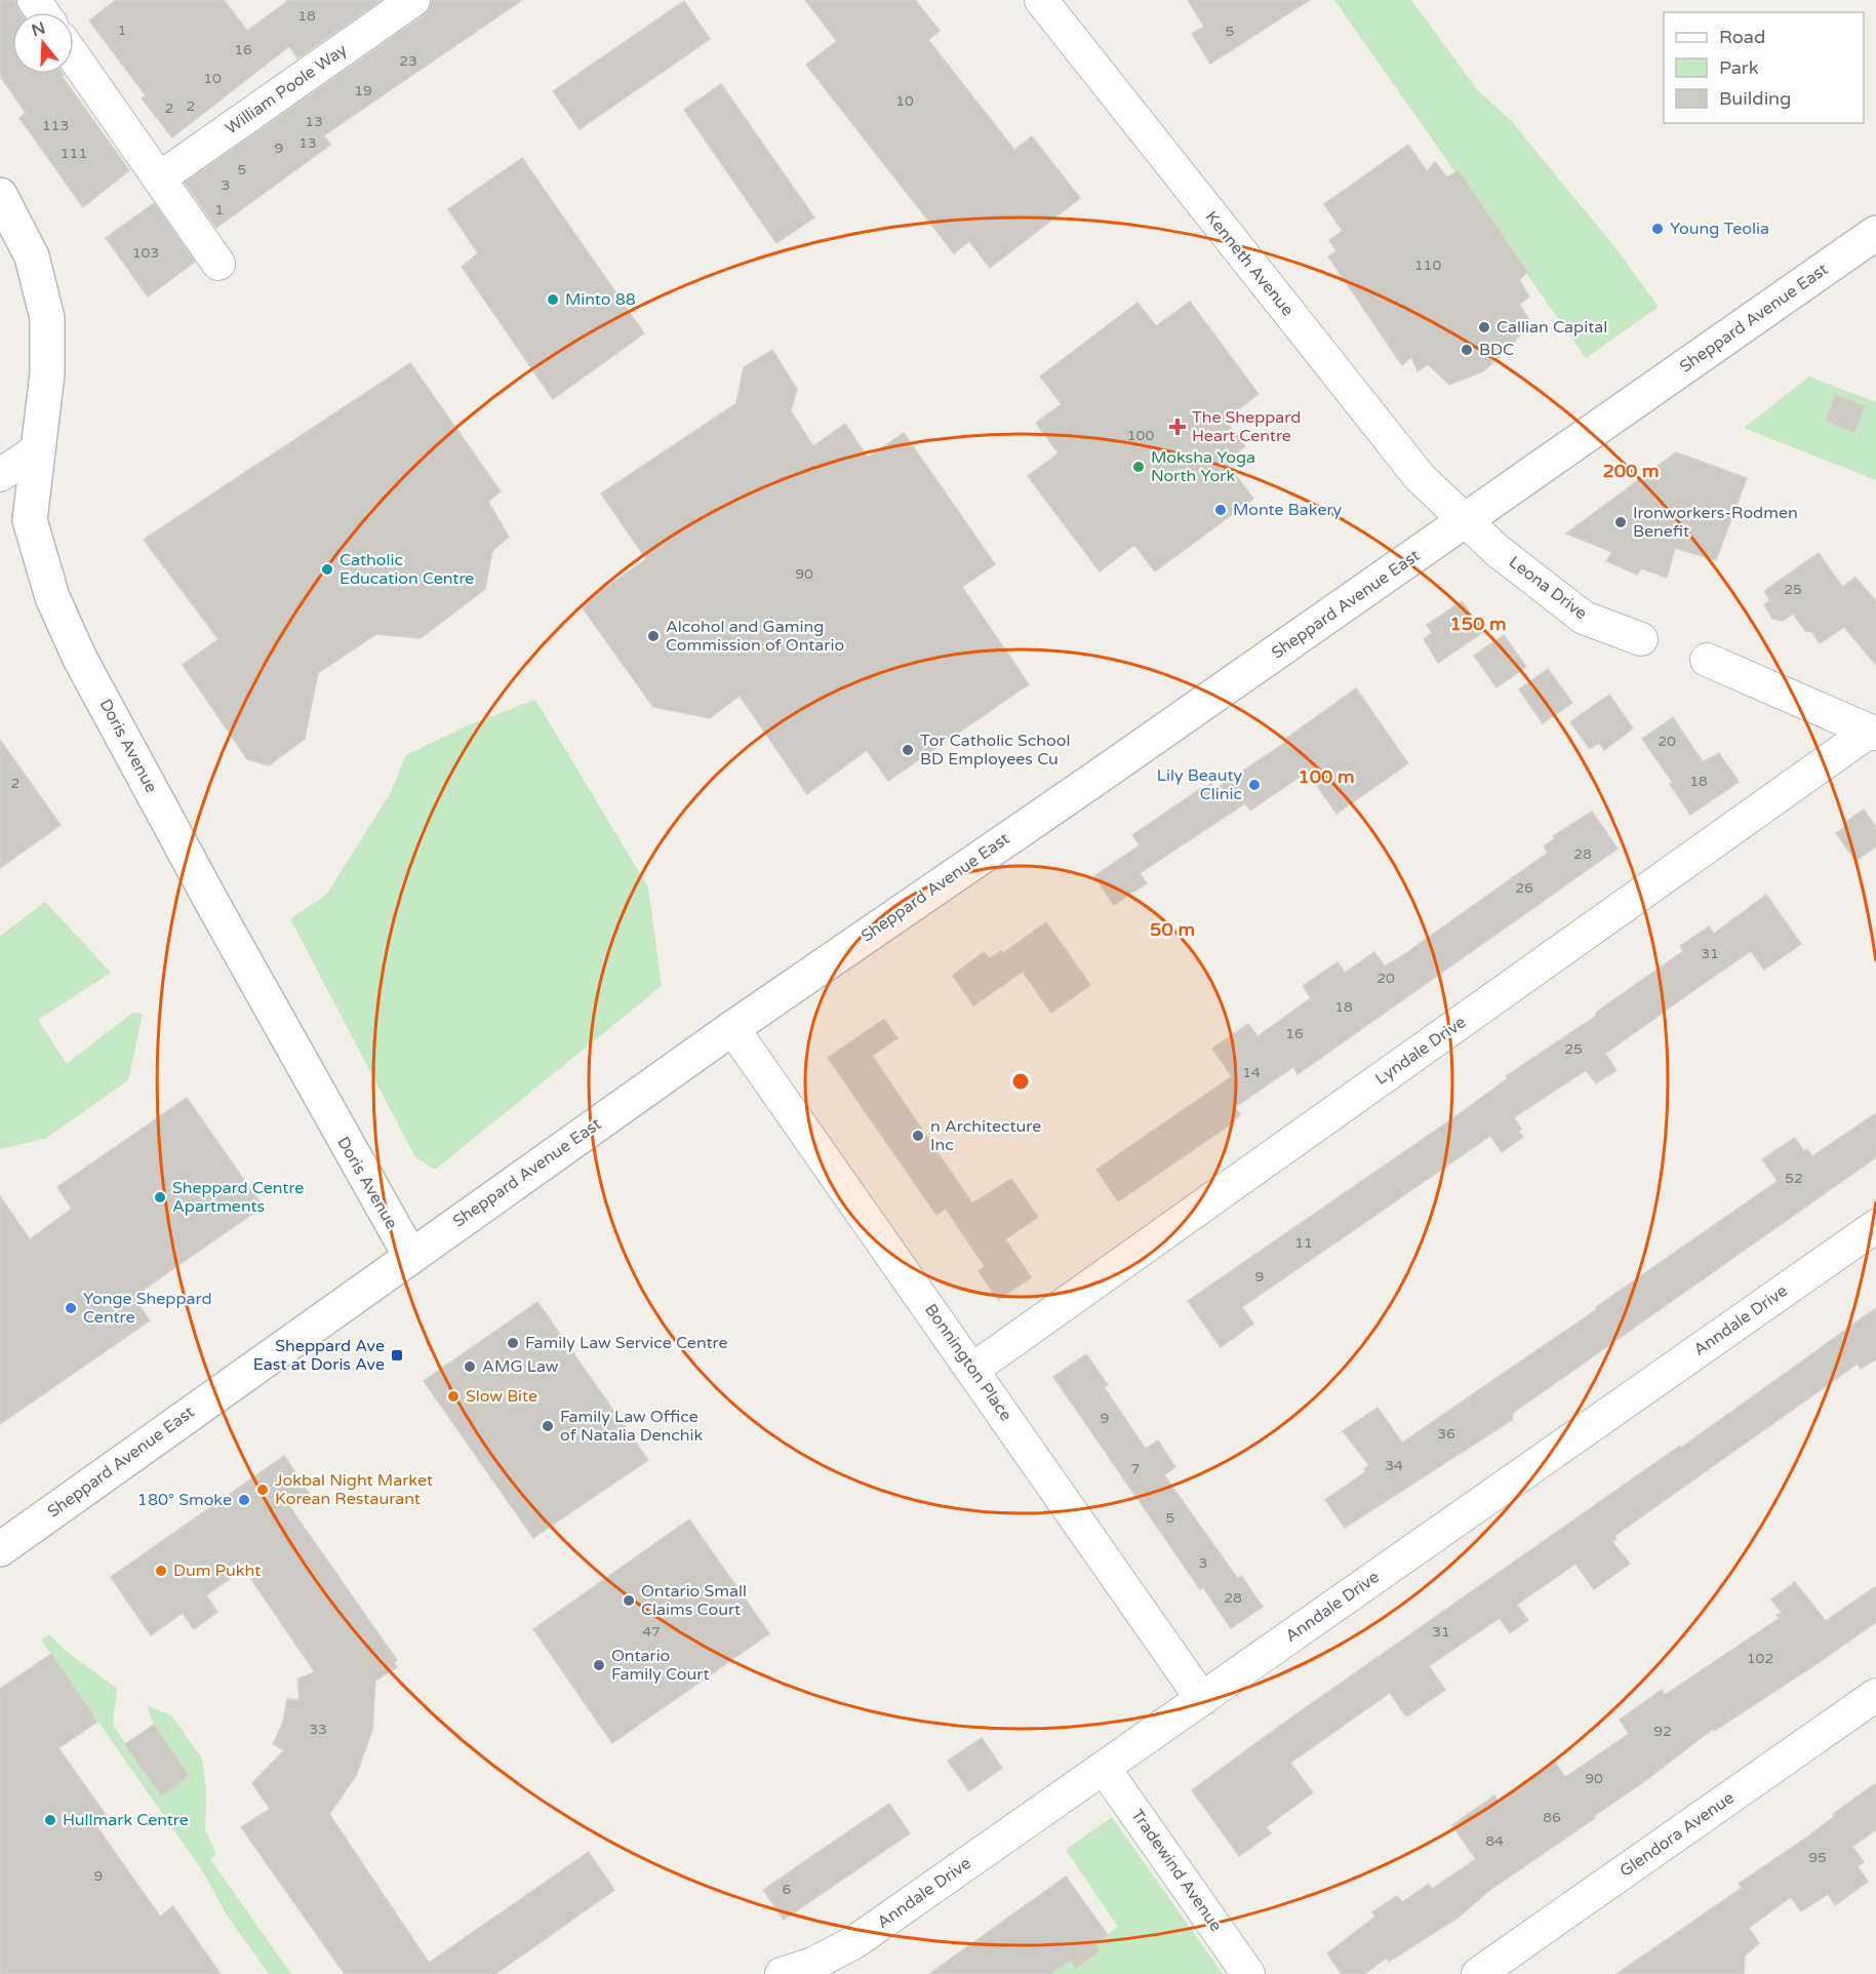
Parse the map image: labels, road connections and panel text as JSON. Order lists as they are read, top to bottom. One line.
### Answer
{"streets":{"main road":["Sheppard Avenue East","Doris Avenue"],"street":["William Poole Way","Kenneth Avenue","Leona Drive","Lyndale Drive","Anndale Drive","Bonnington Place","Glendora Avenue","Tradewind Avenue"]},"crossings":[["Kenneth Avenue","Sheppard Avenue East"],["Kenneth Avenue","Leona Drive"],["Sheppard Avenue East","Leona Drive"],["Sheppard Avenue East","Doris Avenue"],["Sheppard Avenue East","Bonnington Place"],["Lyndale Drive","Bonnington Place"],["Anndale Drive","Bonnington Place"],["Anndale Drive","Tradewind Avenue"]],"places":{"other":["Young Teolia","Minto 88","Callian Capital","BDC","Moksha Yoga North York","Monte Bakery","Ironworkers-Rodmen Benefit","Catholic Education Centre","Alcohol and Gaming Commission of Ontario","Tor Catholic School BD Employees Cu","Lily Beauty Clinic","n Architecture Inc","Sheppard Centre Apartments","Yonge Sheppard Centre","Family Law Service Centre","AMG Law","Slow Bite","Family Law Office of Natalia Denchik","Jokbal Night Market Korean Restaurant","180° Smoke","Dum Pukht","Ontario Small Claims Court","Ontario Family Court","Hullmark Centre"],"health":["The Sheppard Heart Centre"],"transit":["Sheppard Ave East at Doris Ave"]},"house_numbers":["18","1","5","16","23","10","19","10","2","2","13","113","13","9","111","5","3","1","103","110","100","90","25","20","18","2","28","26","31","20","18","16","25","14","52","11","9","9","36","34","7","5","3","28","47","31","102","33","92","90","86","84","95","9","6"],"legend":["Road","Park","Building"],"north":"top","rings":["200 m","150 m","100 m","50 m"]}
